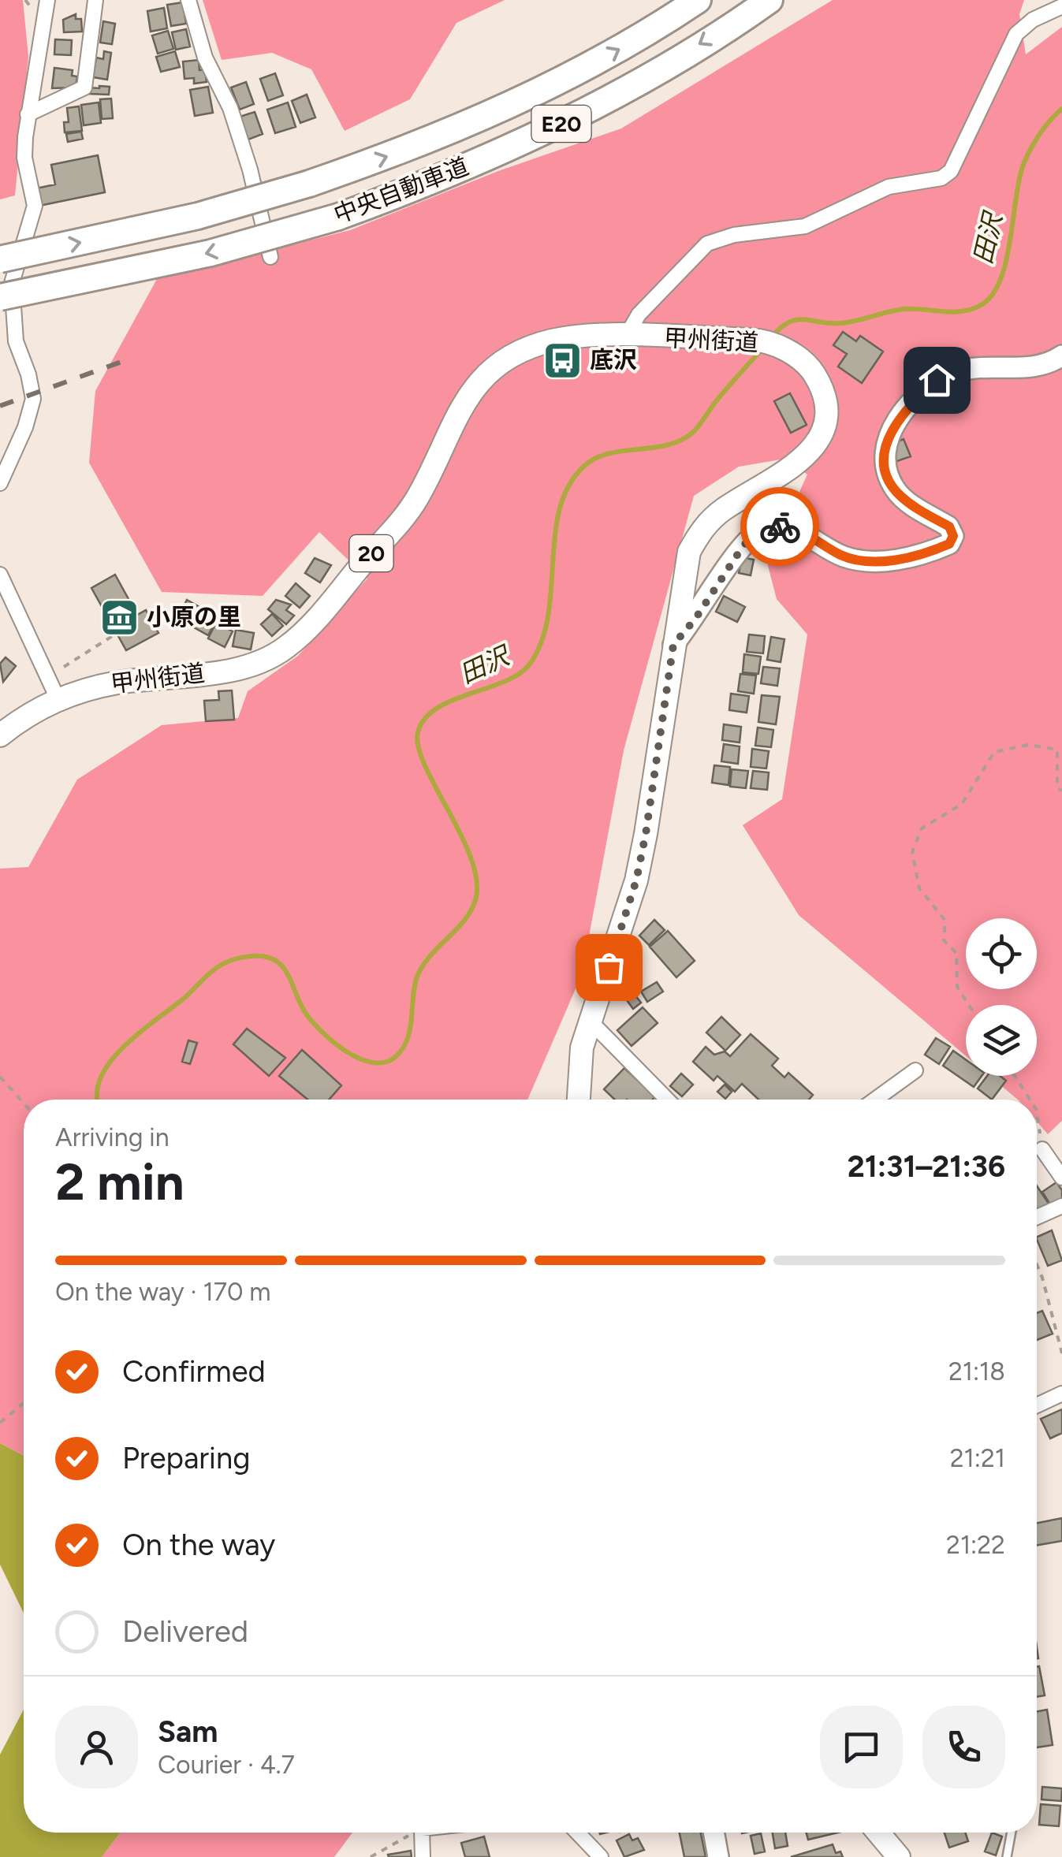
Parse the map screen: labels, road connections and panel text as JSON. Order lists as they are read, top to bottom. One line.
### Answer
{"streets":{"highway":["E20","中央自動車道","甲州街道","20"]},"water":["田沢"],"places":{"bus stop":["底沢"],"museum":["小原の里"]},"page":{"heading":["2 min","Arriving in","21:31–21:36"],"panel":["Sam","Courier · 4.7"],"bar":"On the way · 170 m","list":[["Confirmed","21:18"],["Preparing","21:21"],["On the way","21:22"],"Delivered"]}}
